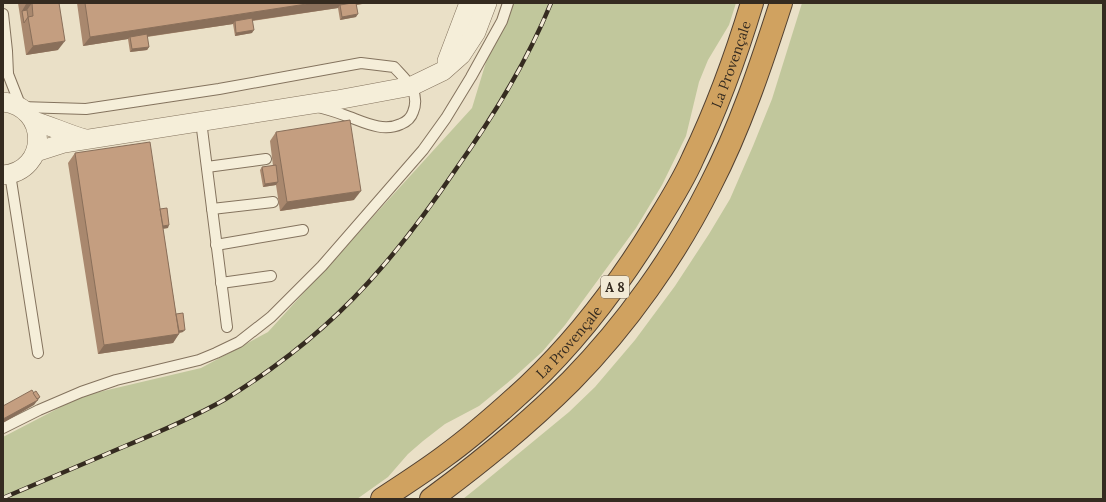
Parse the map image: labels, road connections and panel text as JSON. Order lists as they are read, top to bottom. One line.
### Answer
{"streets":{"highway":["La Provençale","A 8"]}}
